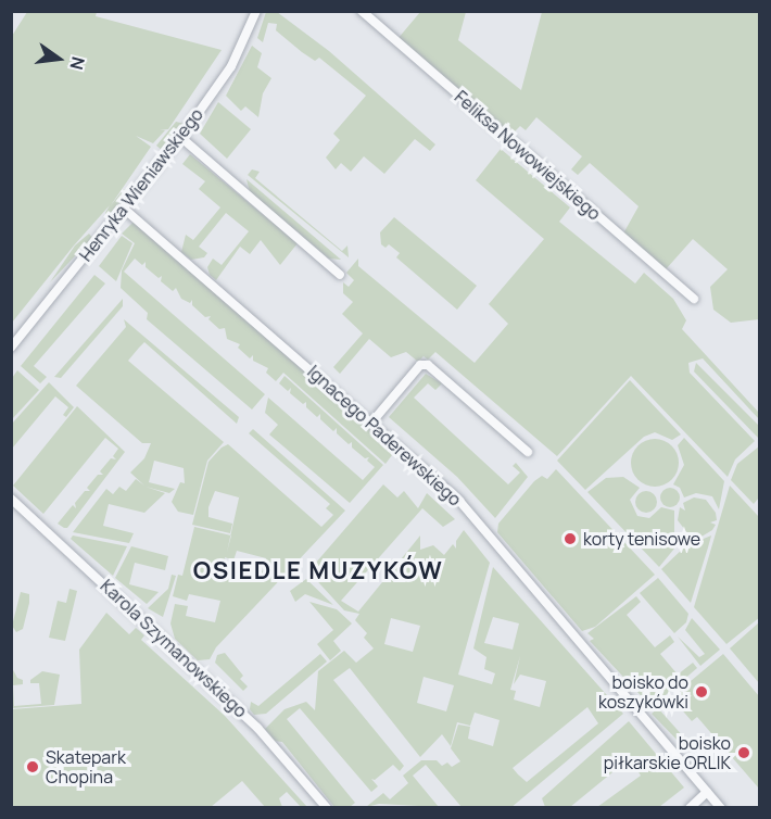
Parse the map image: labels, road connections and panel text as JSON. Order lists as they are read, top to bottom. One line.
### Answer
{"streets":{"street":["Feliksa Nowowiejskiego","Henryka Wieniawskiego","Ignacego Paderewskiego","Karola Szymanowskiego"]},"crossings":[["Henryka Wieniawskiego","Ignacego Paderewskiego"]],"districts":["OSIEDLE MUZYKÓW"],"places":["korty tenisowe","boisko do koszykówki","boisko piłkarskie ORLIK","Skatepark Chopina"],"north":"right"}
